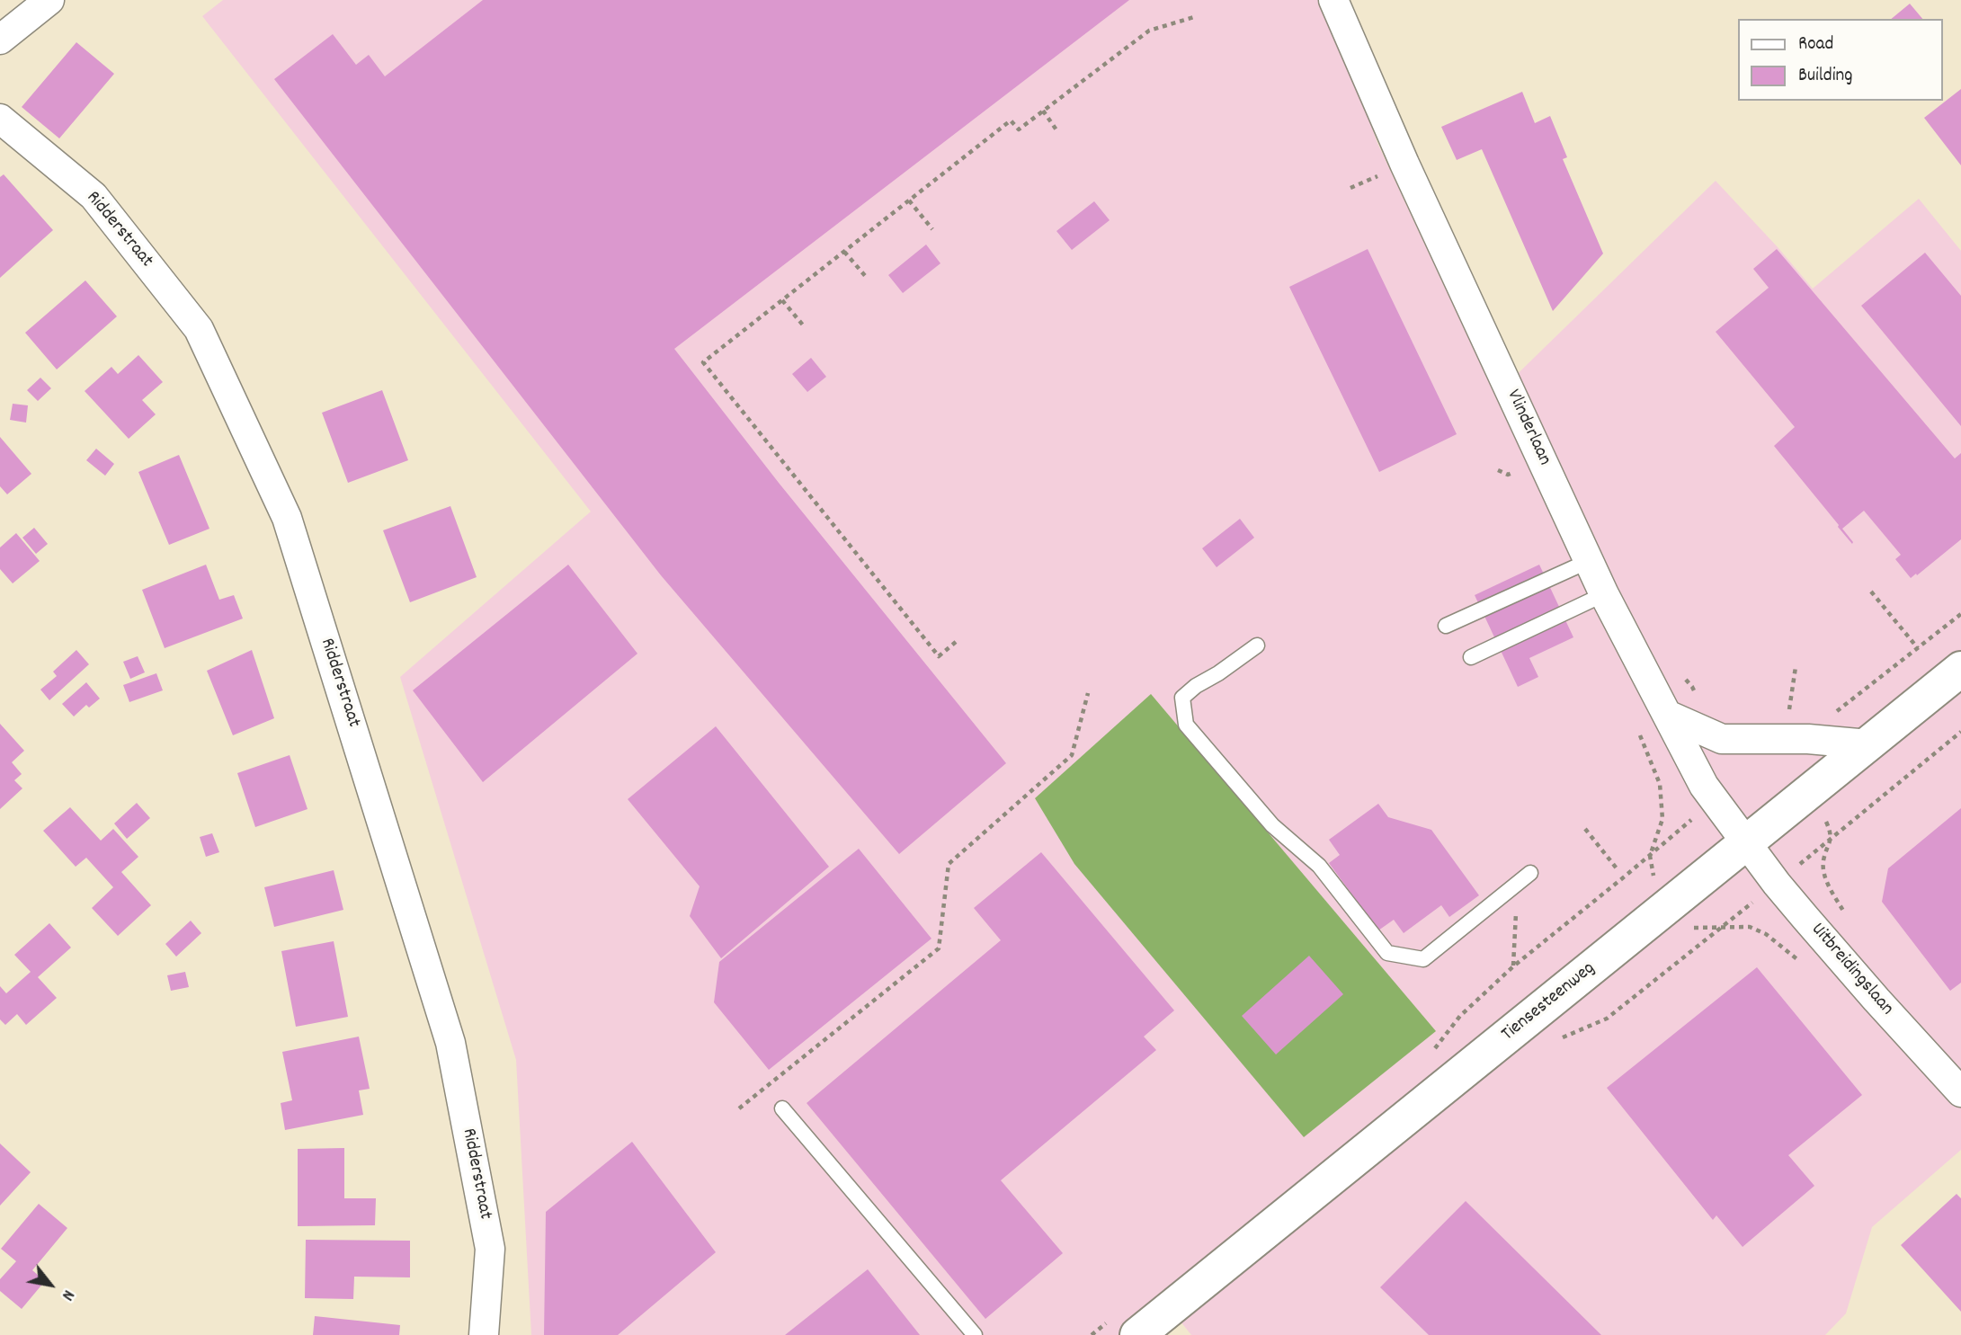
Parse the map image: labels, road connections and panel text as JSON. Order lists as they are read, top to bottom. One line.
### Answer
{"streets":{"main road":["Tiensesteenweg"],"street":["Ridderstraat","Vlinderlaan","Uitbreidingslaan"]},"crossings":[["Vlinderlaan","Uitbreidingslaan"],["Vlinderlaan","Tiensesteenweg"],["Uitbreidingslaan","Tiensesteenweg"]],"legend":["Road","Building"],"north":"bottom right"}
